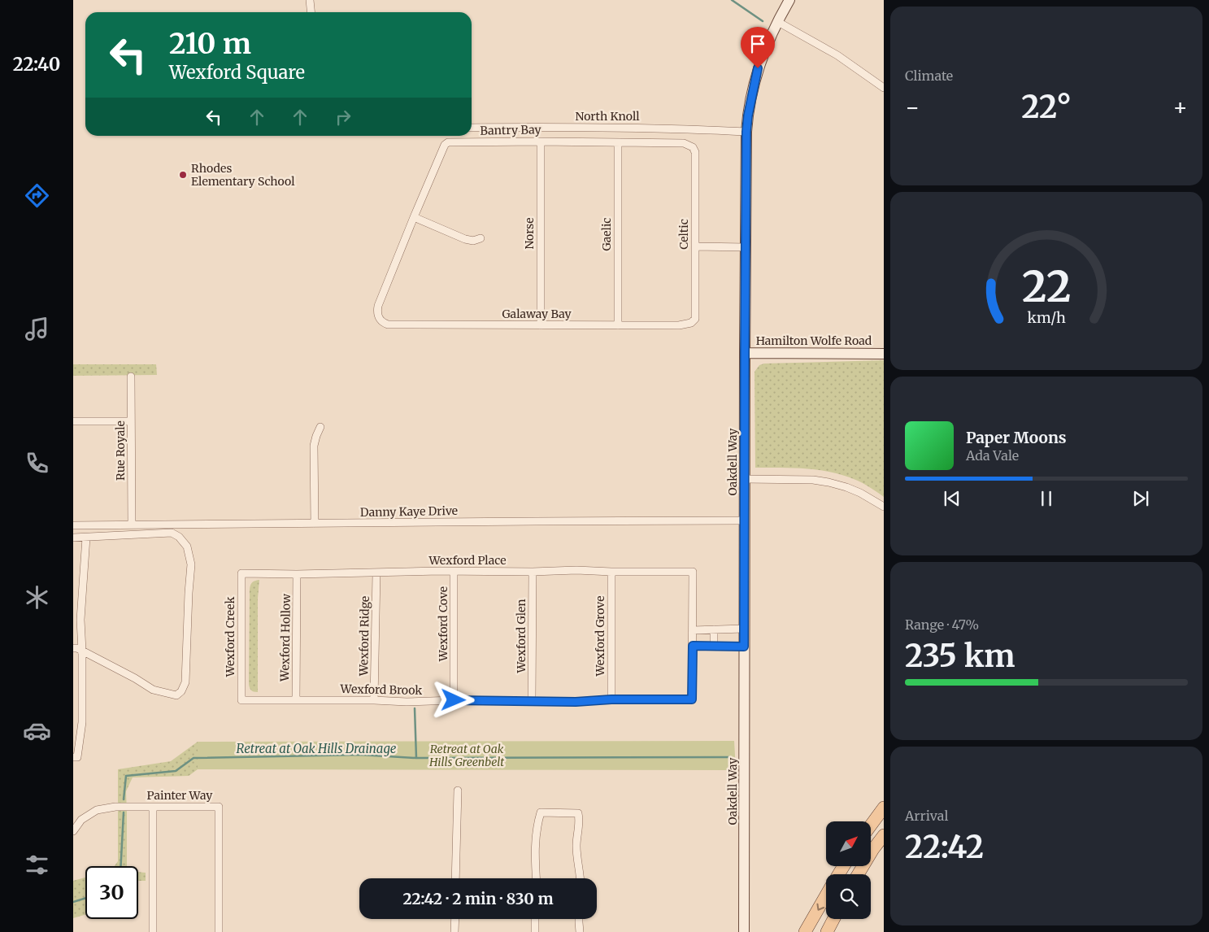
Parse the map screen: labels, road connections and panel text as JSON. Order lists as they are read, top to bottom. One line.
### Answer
{"streets":{"street":["North Knoll","Bantry Bay","Norse","Gaelic","Celtic","Galaway Bay","Hamilton Wolfe Road","Rue Royale","Oakdell Way","Danny Kaye Drive","Wexford Place","Wexford Cove","Wexford Ridge","Wexford Glen","Wexford Grove","Wexford Creek","Wexford Hollow","Wexford Brook","Painter Way"]},"crossings":[["North Knoll","Oakdell Way"],["Bantry Bay","Norse"],["Bantry Bay","Gaelic"],["Bantry Bay","Celtic"],["Bantry Bay","Galaway Bay"],["Norse","Galaway Bay"],["Gaelic","Galaway Bay"],["Celtic","Galaway Bay"],["Hamilton Wolfe Road","Oakdell Way"],["Rue Royale","Danny Kaye Drive"],["Oakdell Way","Danny Kaye Drive"],["Wexford Place","Wexford Cove"],["Wexford Place","Wexford Ridge"],["Wexford Place","Wexford Glen"],["Wexford Place","Wexford Grove"],["Wexford Place","Wexford Creek"],["Wexford Place","Wexford Hollow"],["Wexford Cove","Wexford Brook"],["Wexford Ridge","Wexford Brook"],["Wexford Glen","Wexford Brook"],["Wexford Grove","Wexford Brook"],["Wexford Creek","Wexford Brook"],["Wexford Hollow","Wexford Brook"]],"water":["Retreat at Oak Hills Drainage"],"parks":["Retreat at Oak Hills Greenbelt"],"places":["Rhodes Elementary School"],"north":"top right","page":{"tabs":"22:40","tile":["Climate",["Range · 47%","235 km"],["Arrival","22:42"]],"turn":["210 m","Wexford Square"],"heat":["−","22°","+"],"song":["Paper Moons","Ada Vale"],"limit":"30","trip":"22:42 · 2 min · 830 m","gauge":["22","km/h"]}}
